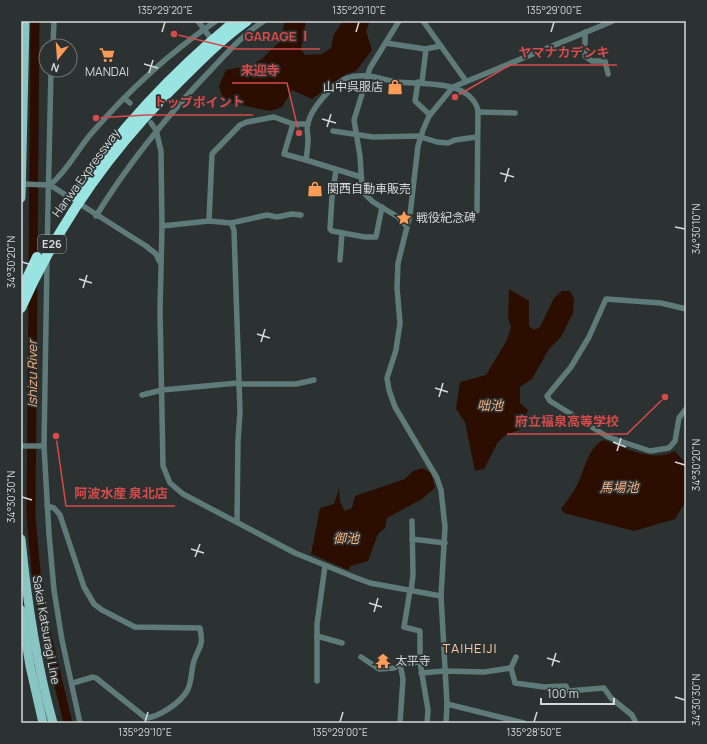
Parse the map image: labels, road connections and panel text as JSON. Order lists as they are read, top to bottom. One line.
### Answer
{"streets":{"highway":["Hanwa Expressway","E26"],"main road":["Sakai Katsuragi Line"]},"districts":["TAIHEIJI"],"water":["Ishizu River","咄池","馬場池","御池"],"places":{"other":["GARAGE Ⅰ","ヤマナカデンキ","トップポイント","来迎寺","府立福泉高等学校","阿波水産 泉北店"],"supermarket":["MANDAI"],"shop":["山中呉服店","関西自動車販売"],"place":["戦役紀念碑"],"temple":["太平寺"]},"scale_bar":"100 m","north":"bottom","coordinates":["135°29'20\"E","135°29'10\"E","135°29'00\"E","34°30'10\"N","34°30'20\"N","34°30'30\"N","135°28'50\"E"]}
